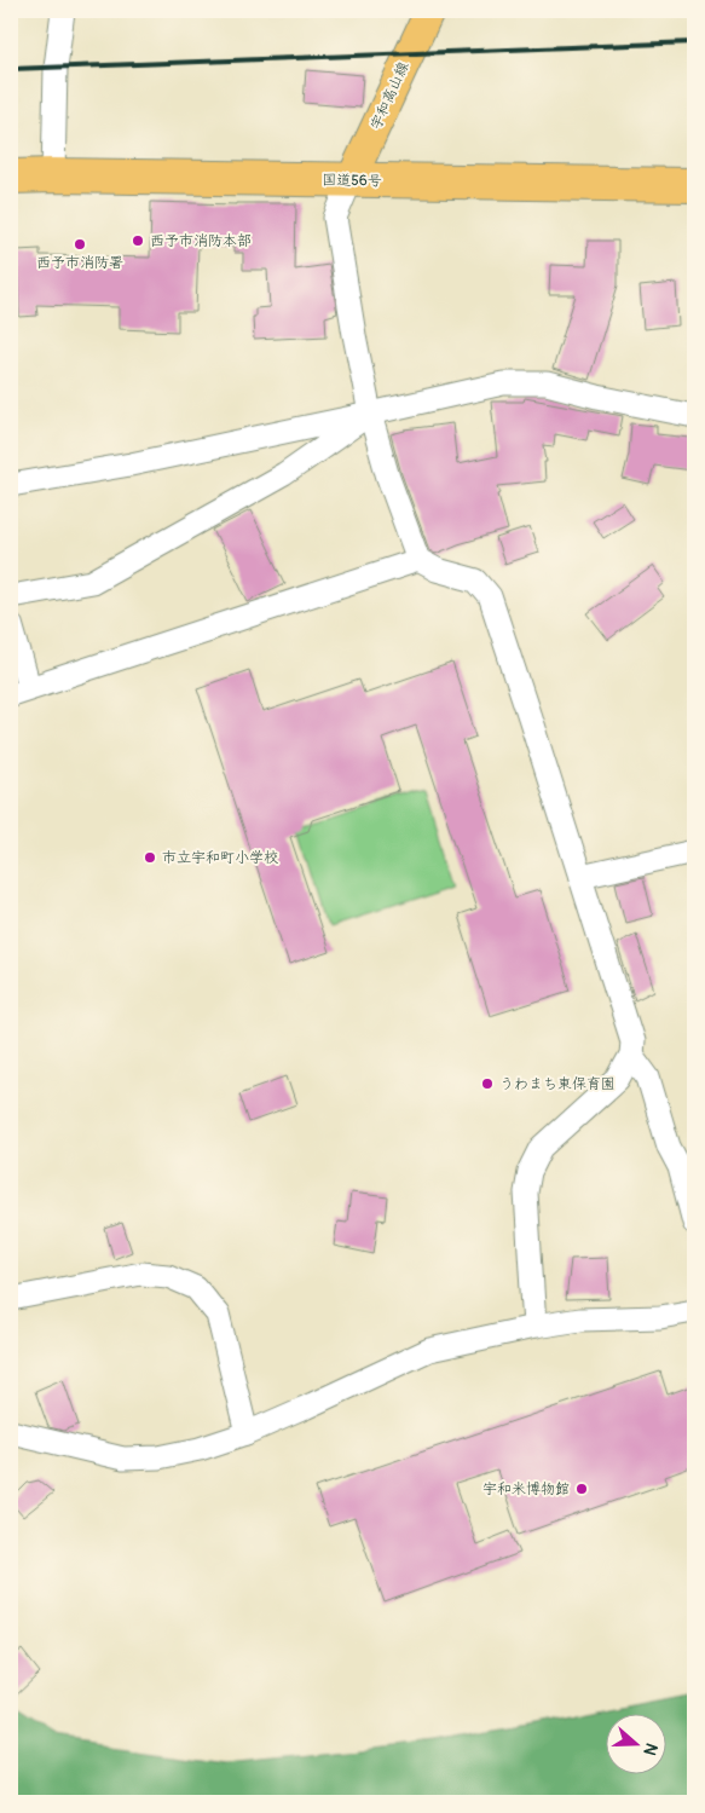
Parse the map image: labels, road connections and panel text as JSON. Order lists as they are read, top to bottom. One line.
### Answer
{"streets":{"highway":["国道56号"],"main road":["宇和高山線"]},"crossings":[["宇和高山線","国道56号"]],"places":["西予市消防本部","西予市消防署","市立宇和町小学校","うわまち東保育園","宇和米博物館"],"north":"right"}
